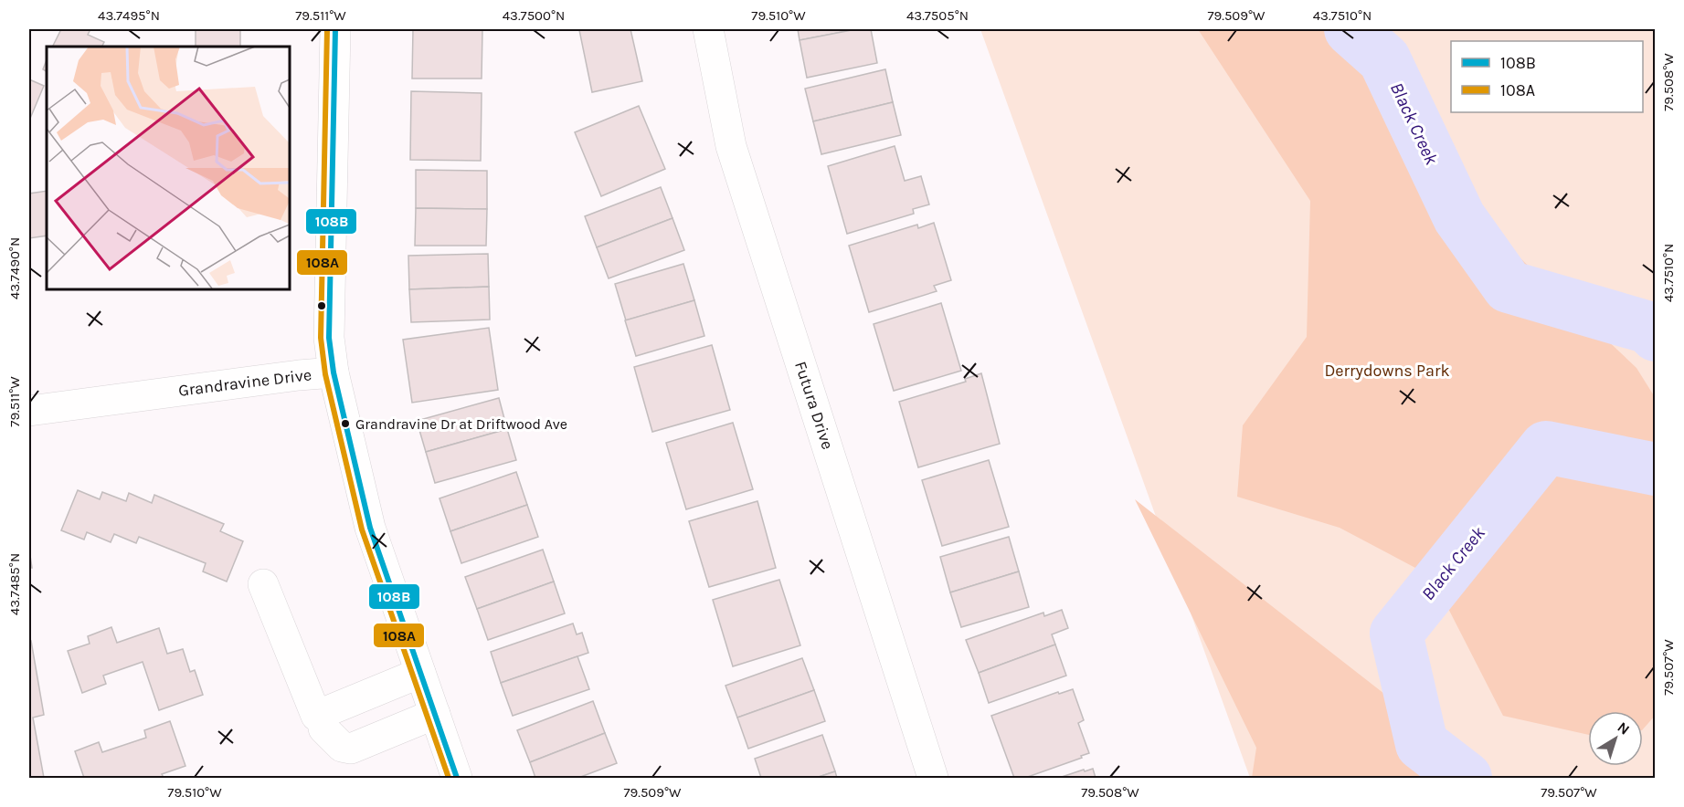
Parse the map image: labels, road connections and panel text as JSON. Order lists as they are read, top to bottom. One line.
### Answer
{"streets":{"street":["Grandravine Drive","Futura Drive"]},"water":["Black Creek"],"parks":["Derrydowns Park"],"places":["Grandravine Dr at Driftwood Ave"],"lines":["transit line 108B","transit line 108A"],"legend":["108B","108A"],"north":"top right","coordinates":["43.7495°N","79.511°W","43.7500°N","79.510°W","43.7505°N","79.509°W","43.7510°N","79.508°W","43.7490°N","43.7485°N","79.507°W"]}
